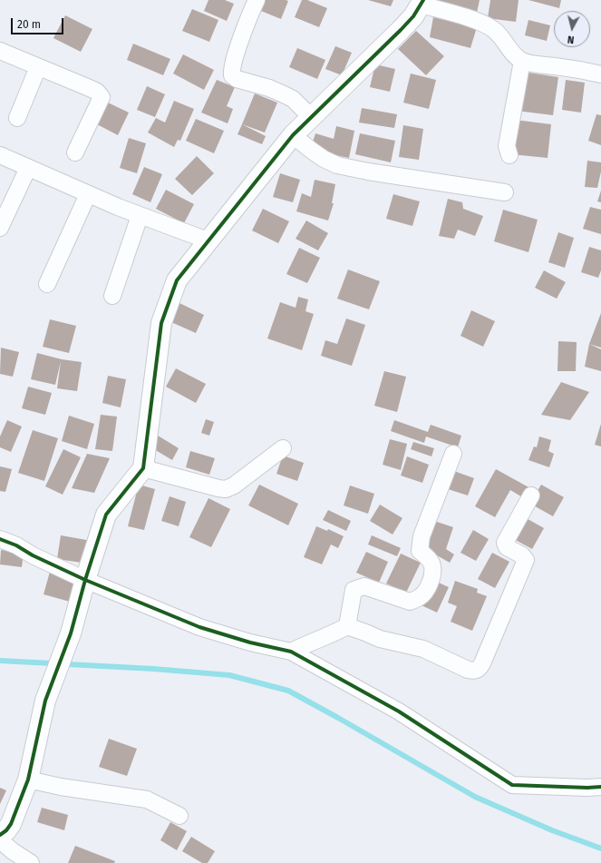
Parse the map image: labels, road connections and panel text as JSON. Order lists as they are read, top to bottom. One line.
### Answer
{"scale_bar":"20 m","north":"bottom"}
